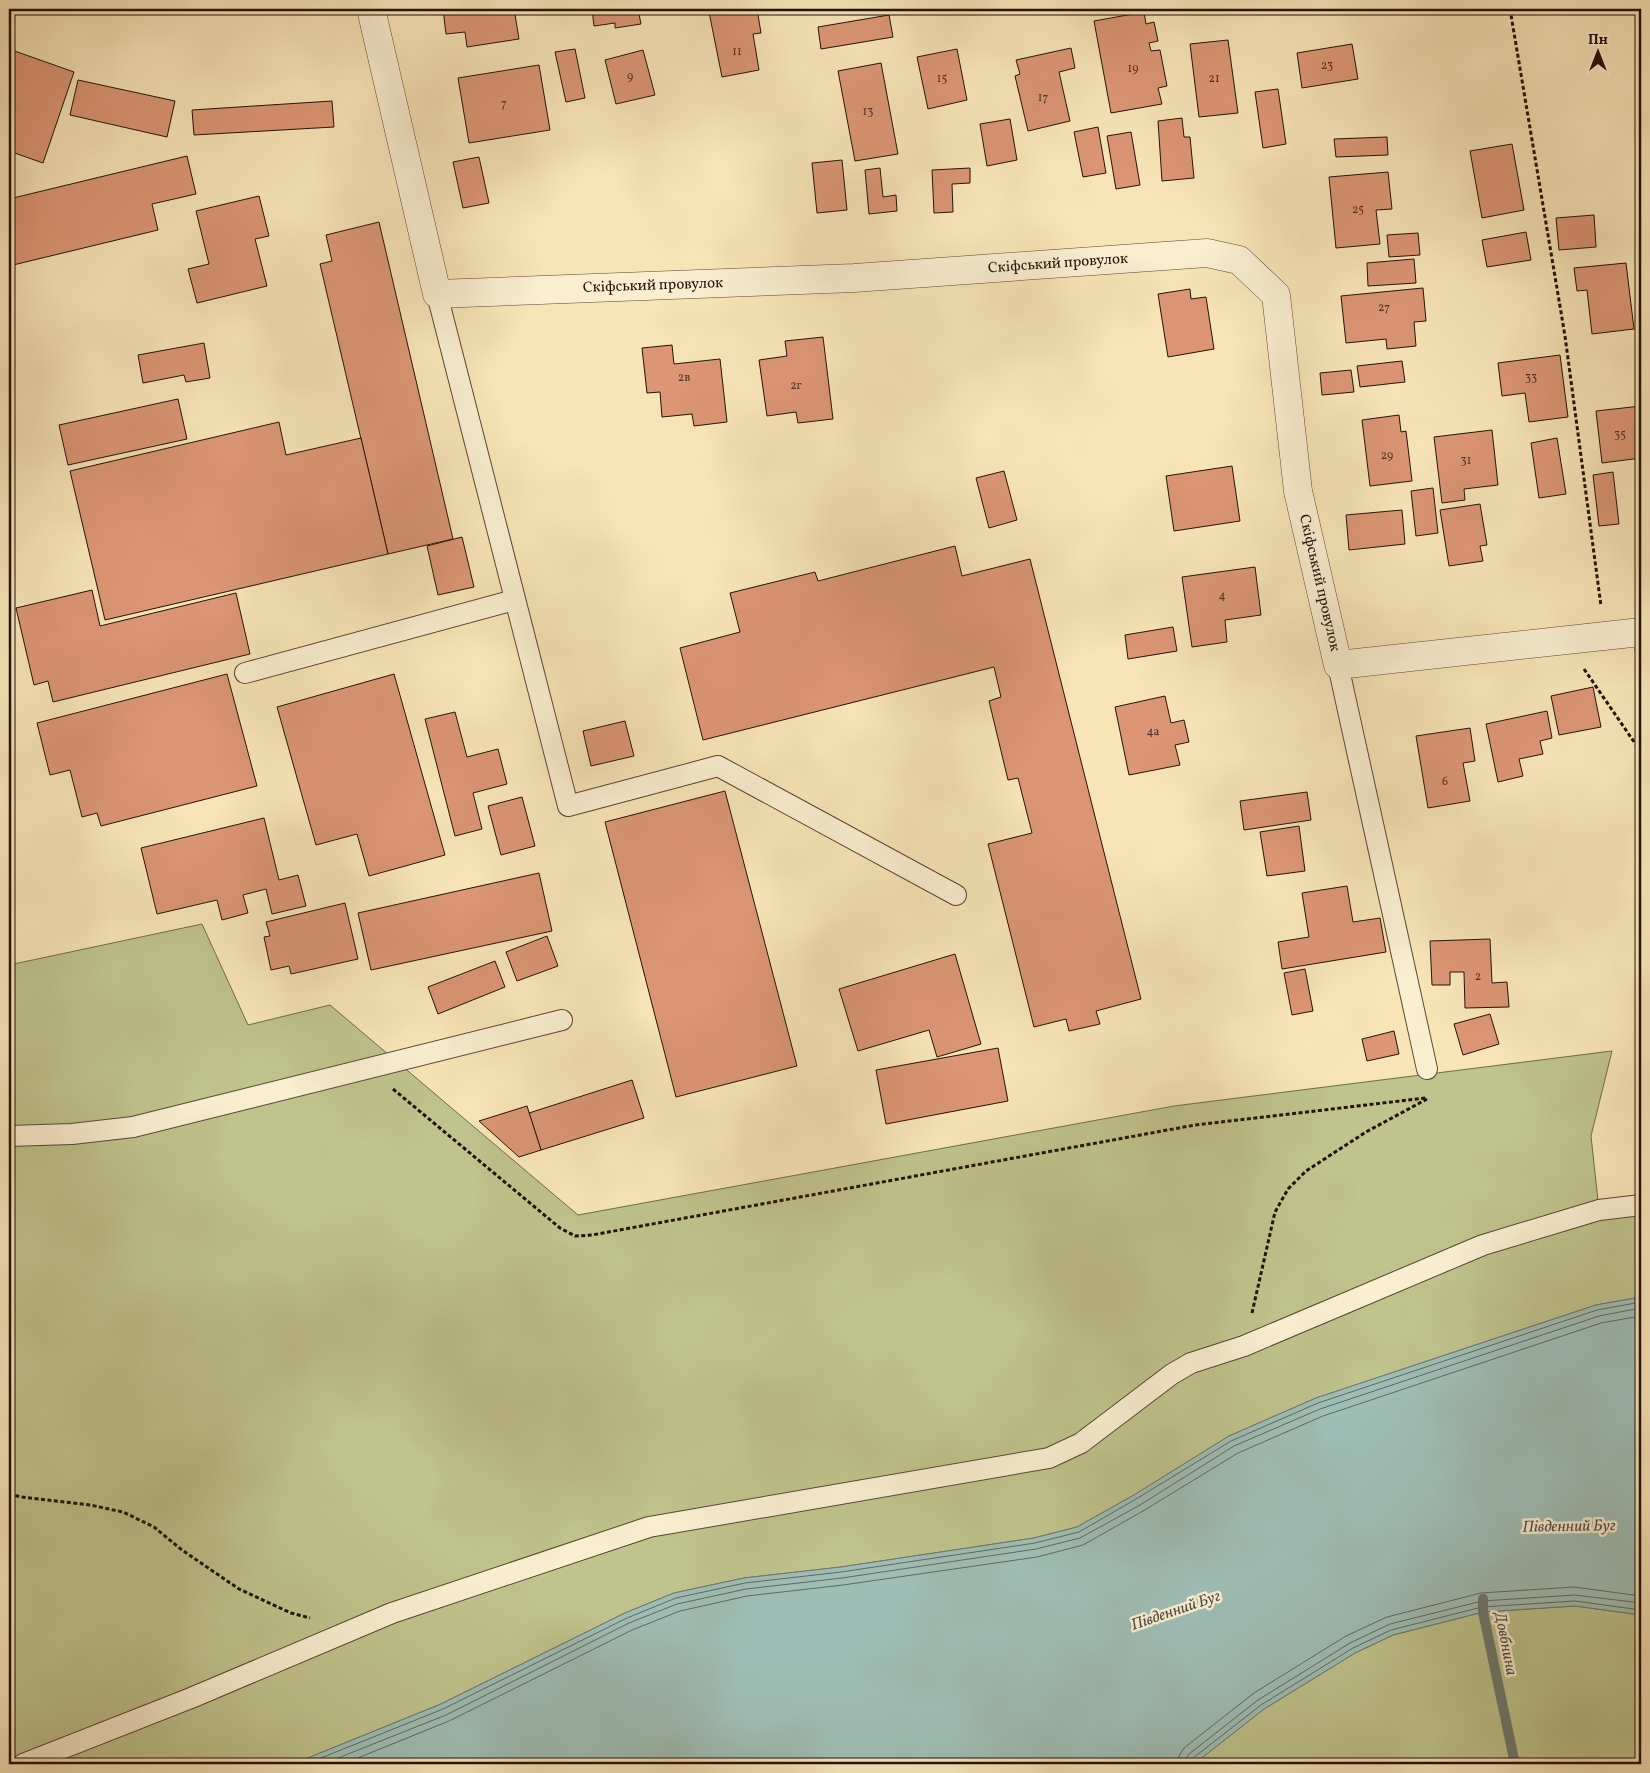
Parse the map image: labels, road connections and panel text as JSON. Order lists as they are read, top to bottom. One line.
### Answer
{"streets":{"street":["Скіфський провулок"]},"water":["Південний Буг","Довбнина"],"house_numbers":["11","23","19","9","15","21","17","7","13","25","27","2в","33","2г","35","29","31","4","4а","6","2"],"north":"top"}
